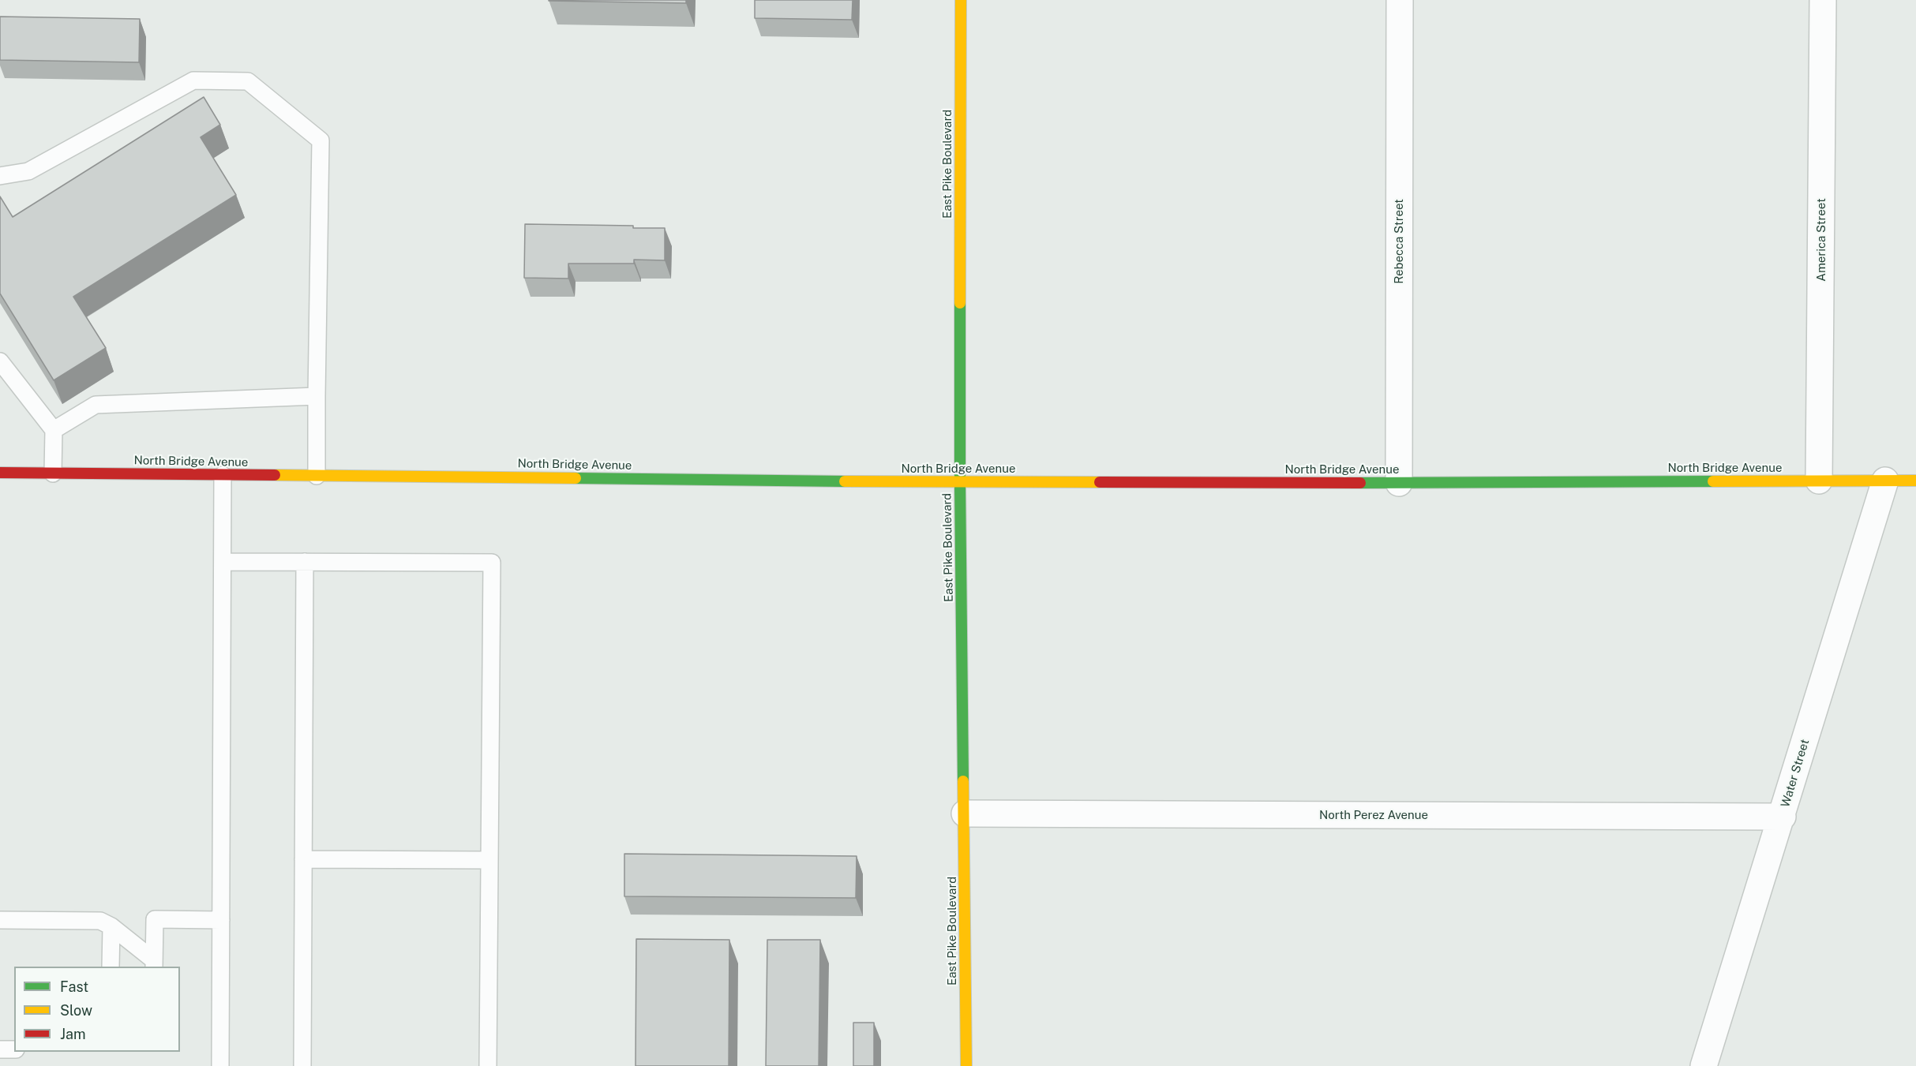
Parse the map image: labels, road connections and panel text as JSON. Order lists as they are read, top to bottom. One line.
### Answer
{"streets":{"street":["East Pike Boulevard","America Street","Rebecca Street","North Bridge Avenue","Water Street","North Perez Avenue"]},"crossings":[["East Pike Boulevard","North Bridge Avenue"],["East Pike Boulevard","North Perez Avenue"],["America Street","North Bridge Avenue"],["Rebecca Street","North Bridge Avenue"],["North Bridge Avenue","Water Street"],["Water Street","North Perez Avenue"]],"legend":["Fast","Slow","Jam"]}
